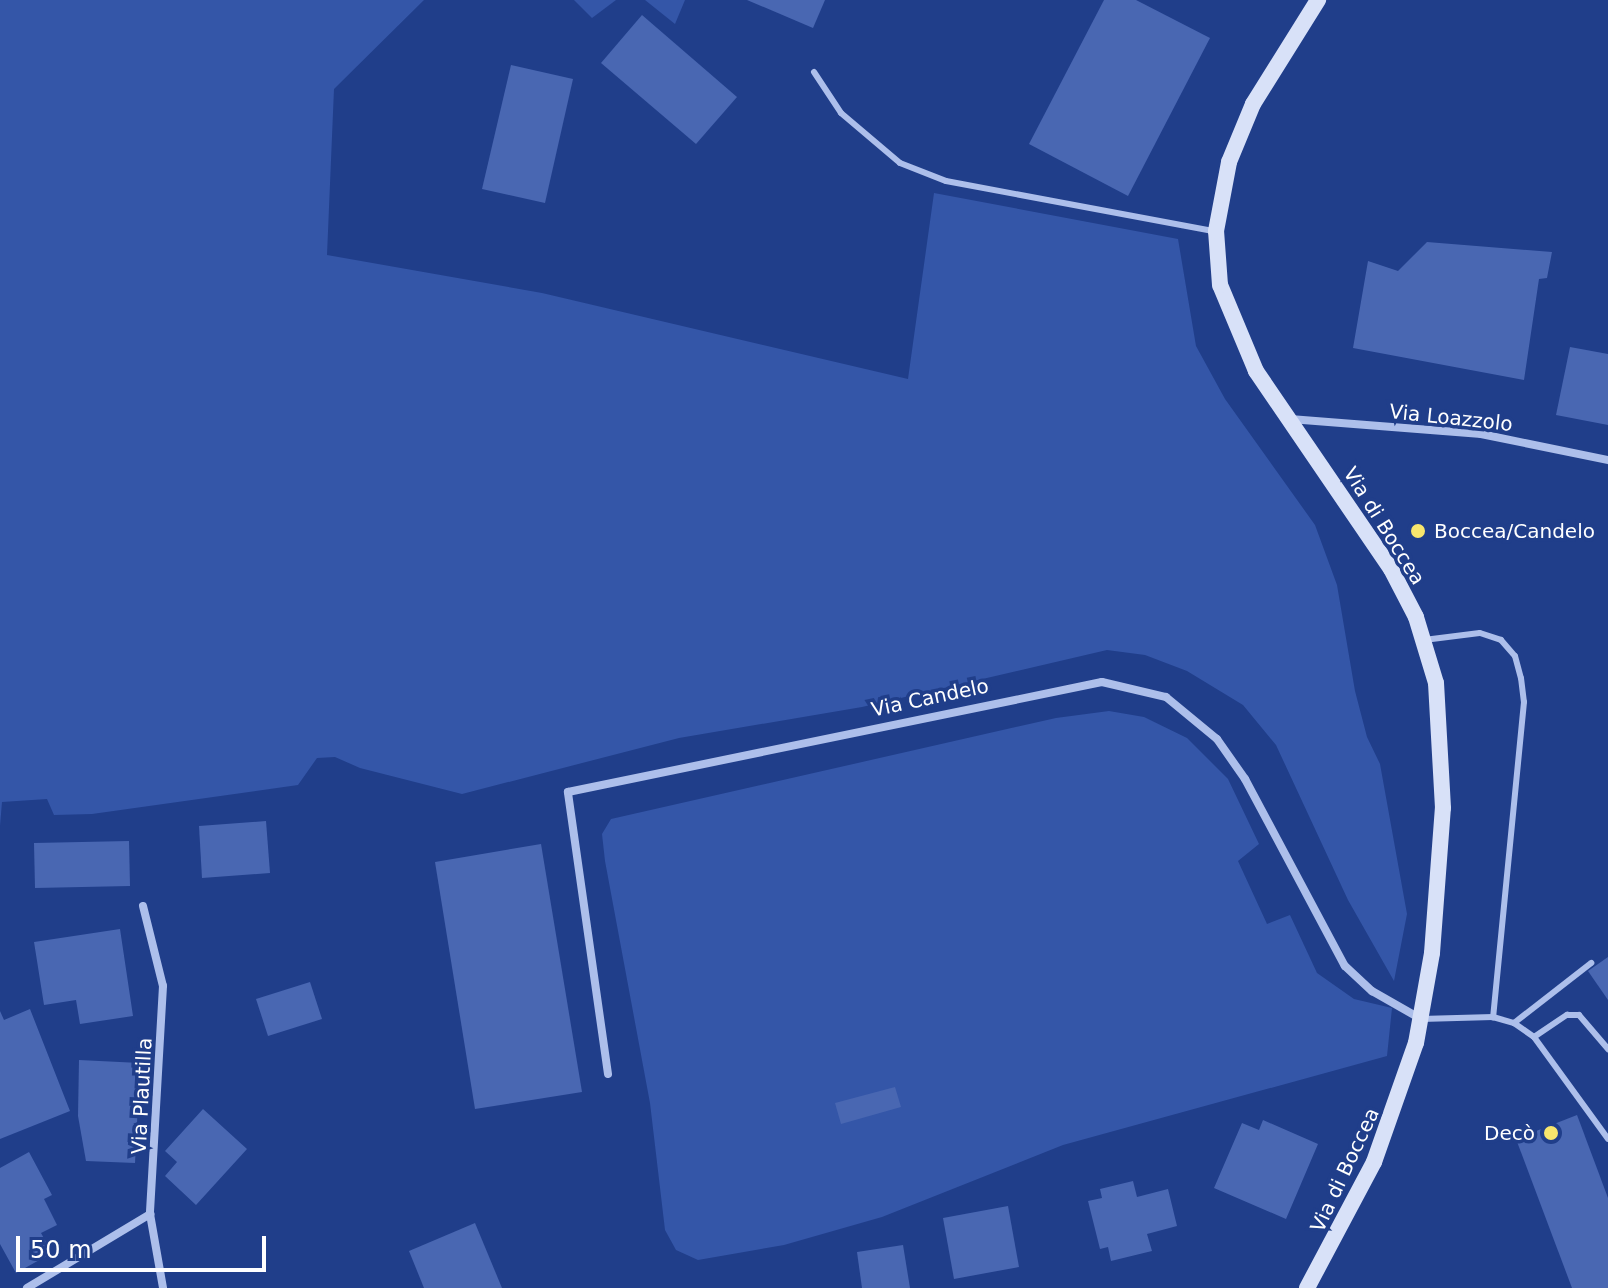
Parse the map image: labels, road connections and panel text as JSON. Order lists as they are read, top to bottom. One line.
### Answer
{"streets":{"main road":["Via di Boccea"],"street":["Via Loazzolo","Via Candelo","Via Plautilla"]},"crossings":[["Via Loazzolo","Via di Boccea"],["Via di Boccea","Via Candelo"]],"places":["Boccea/Candelo","Decò"],"scale_bar":"50 m"}
